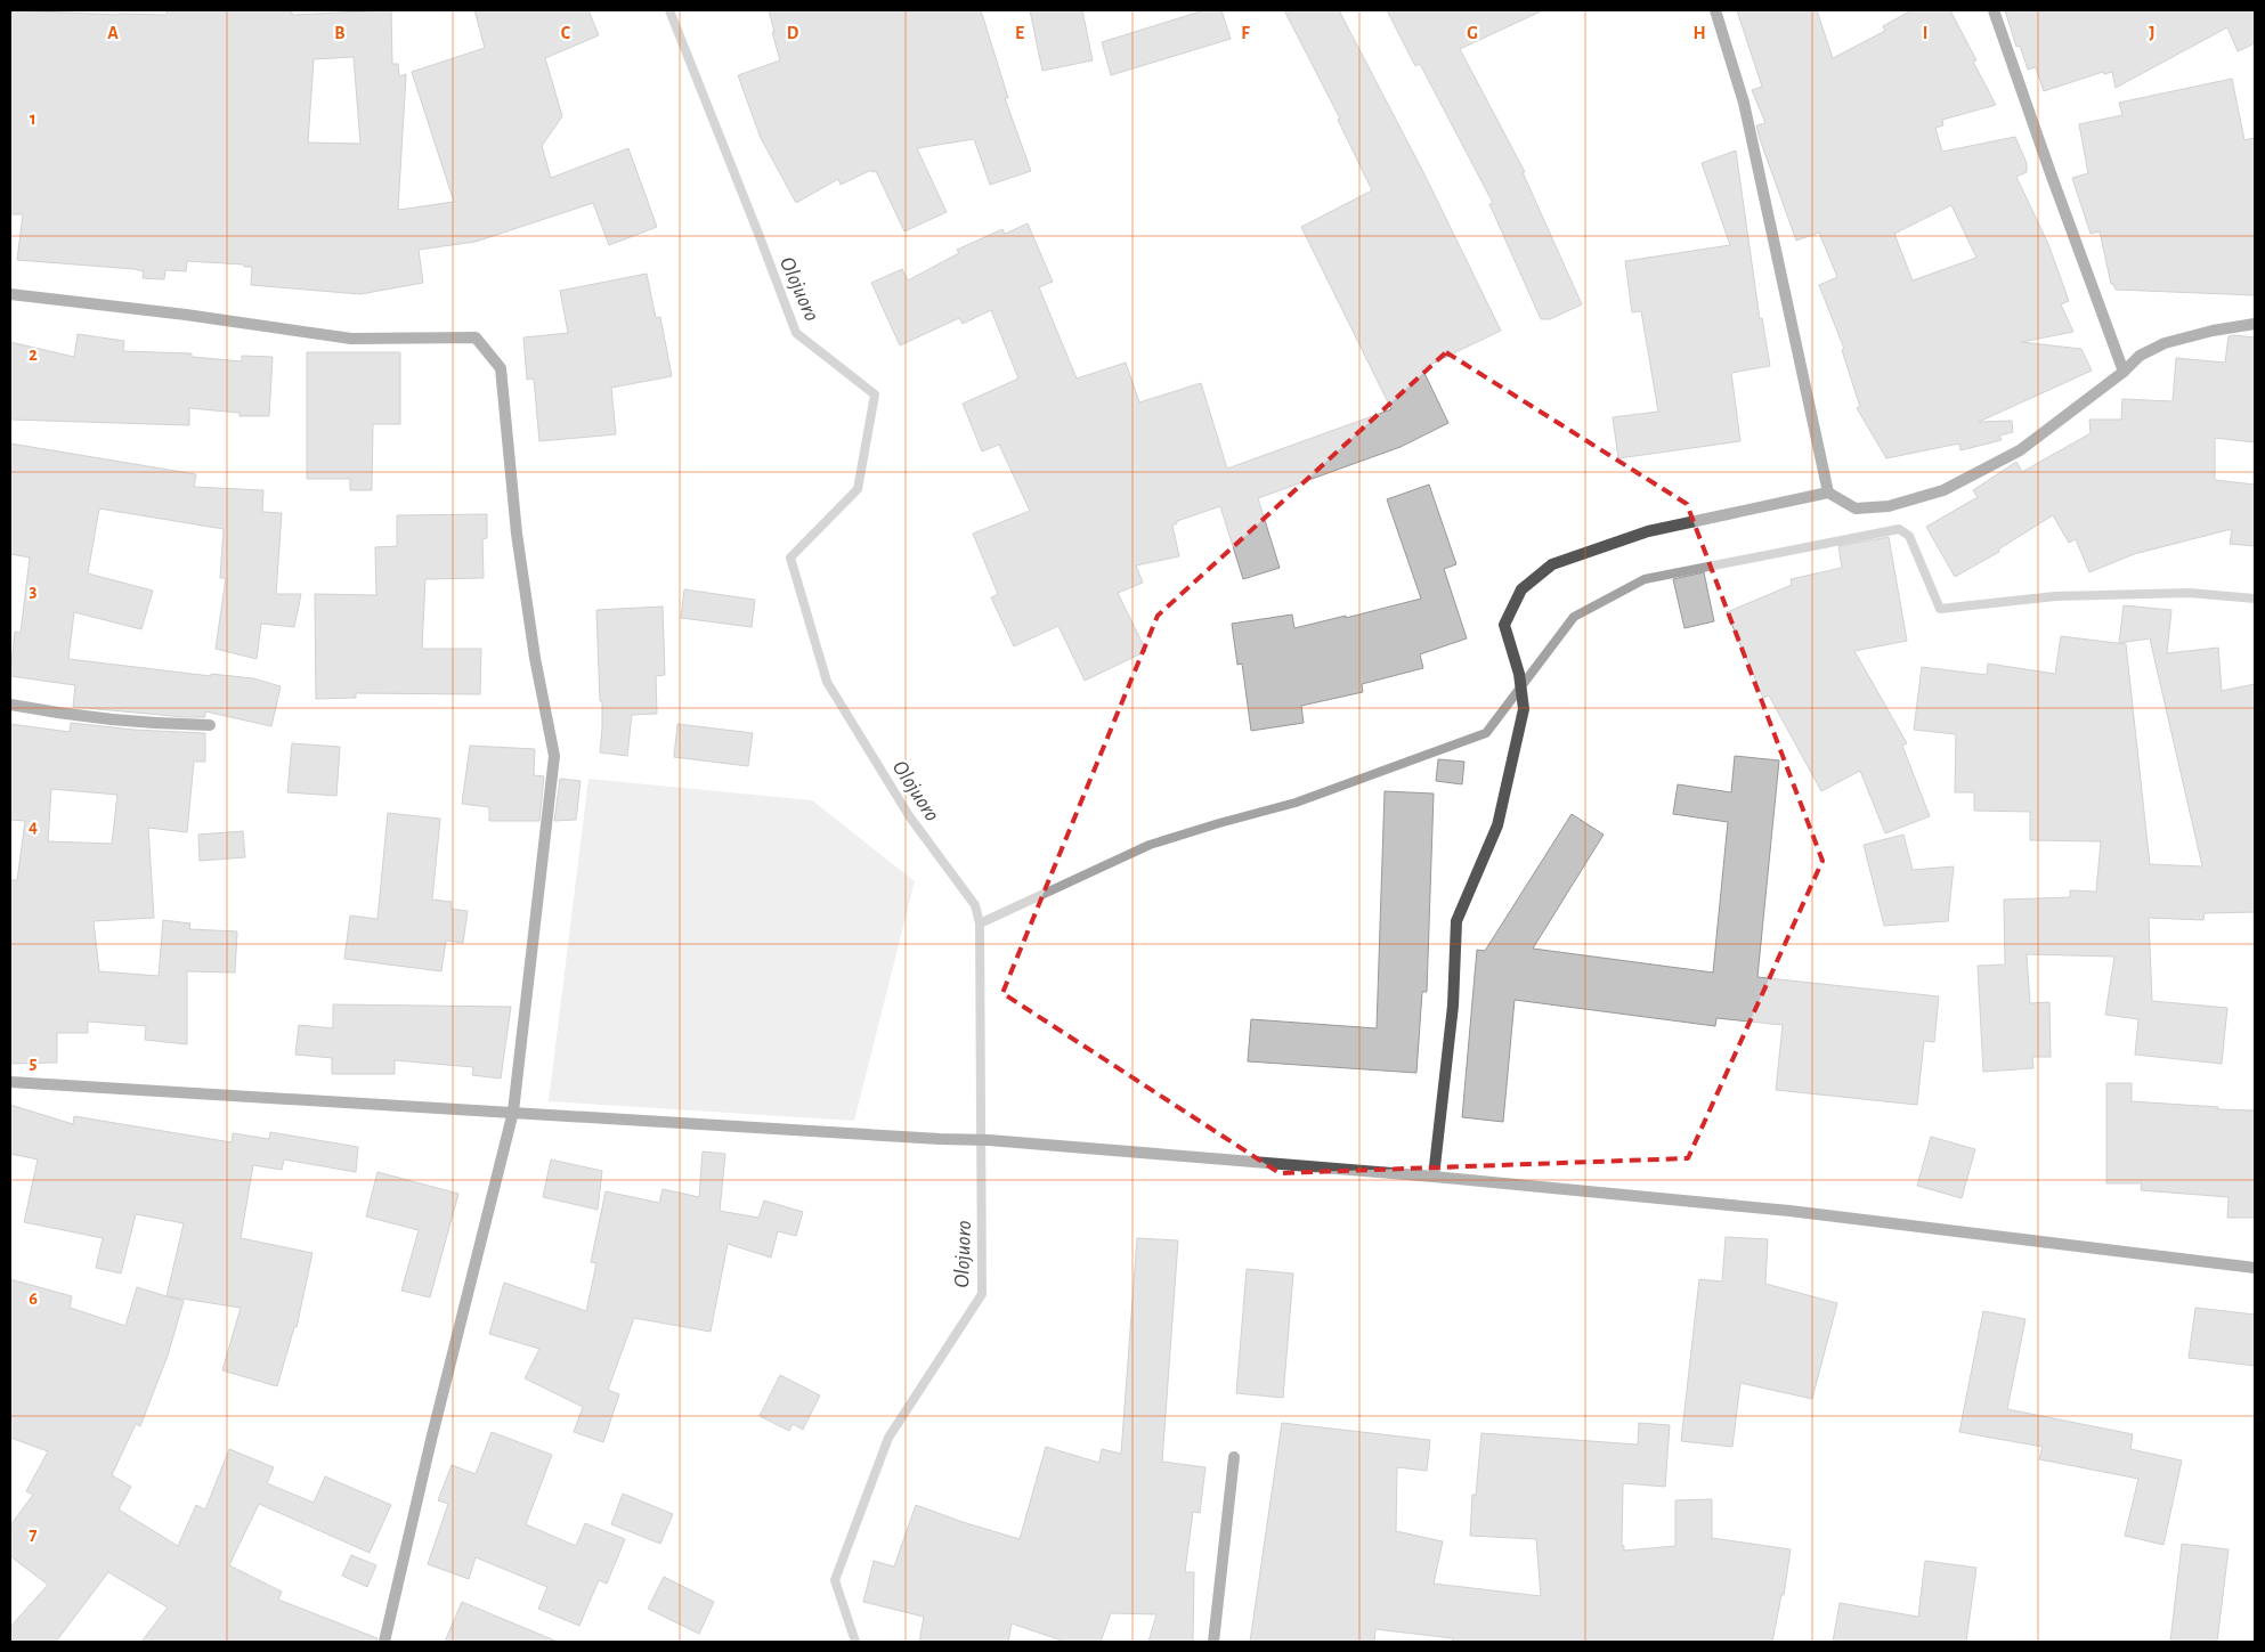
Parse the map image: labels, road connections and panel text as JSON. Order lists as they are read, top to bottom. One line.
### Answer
{"water":["Olojuoro"],"grid":{"columns":["A","B","C","D","E","F","G","H","I","J"],"rows":["1","2","3","4","5","6","7"]}}
